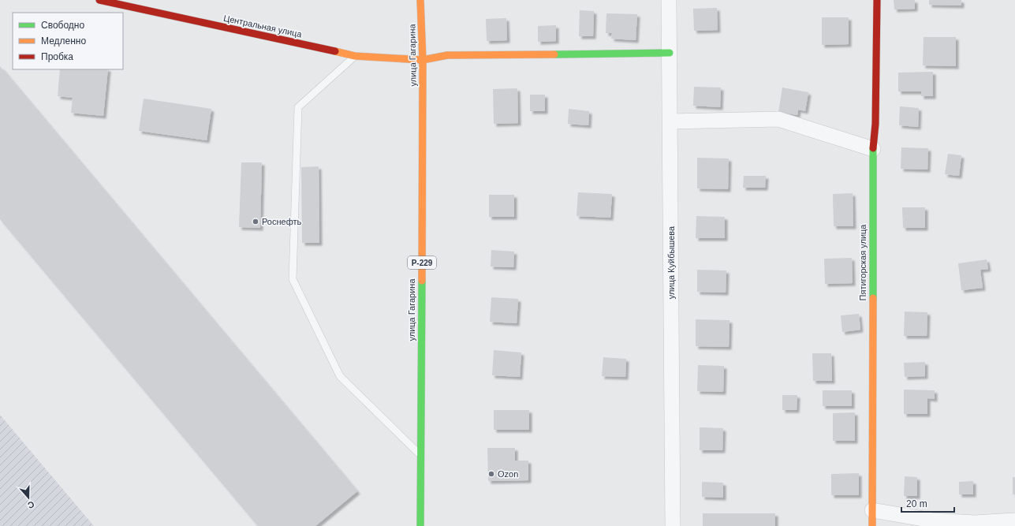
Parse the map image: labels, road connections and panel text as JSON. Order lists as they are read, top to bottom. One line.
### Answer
{"streets":{"street":["Центральная улица","улица Гагарина","Р-229","улица Куйбышева","Пятигорская улица"]},"crossings":[["Центральная улица","улица Гагарина"],["Центральная улица","улица Куйбышева"]],"places":["Роснефть","Ozon"],"legend":["Свободно","Медленно","Пробка"],"scale_bar":"20 m","north":"bottom"}
